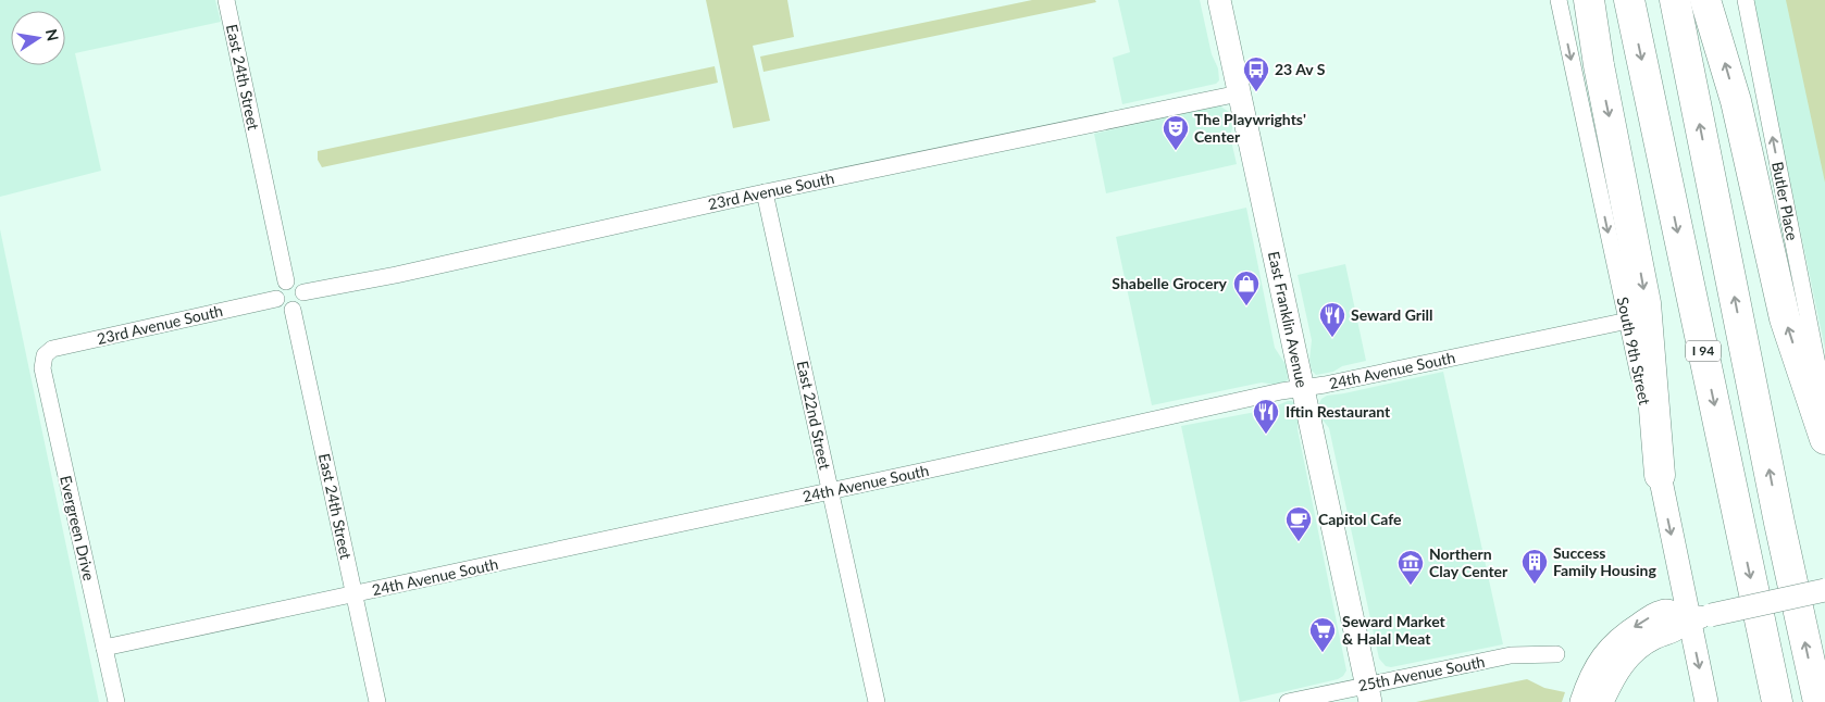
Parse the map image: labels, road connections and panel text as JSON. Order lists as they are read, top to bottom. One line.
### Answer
{"streets":{"highway":["I 94"],"street":["East 24th Street","23rd Avenue South","Butler Place","East Franklin Avenue","South 9th Street","24th Avenue South","East 22nd Street","Evergreen Drive","25th Avenue South"]},"crossings":[["East 24th Street","23rd Avenue South"],["East 24th Street","24th Avenue South"],["23rd Avenue South","East Franklin Avenue"],["23rd Avenue South","East 22nd Street"],["23rd Avenue South","Evergreen Drive"],["East Franklin Avenue","24th Avenue South"],["East Franklin Avenue","25th Avenue South"],["South 9th Street","24th Avenue South"],["24th Avenue South","East 22nd Street"],["24th Avenue South","Evergreen Drive"]],"one_way":["Butler Place","South 9th Street"],"places":{"bus stop":["23 Av S"],"theatre":["The Playwrights' Center"],"shop":["Shabelle Grocery"],"restaurant":["Seward Grill","Iftin Restaurant"],"cafe":["Capitol Cafe"],"building":["Success Family Housing"],"museum":["Northern Clay Center"],"supermarket":["Seward Market & Halal Meat"]},"north":"right"}
